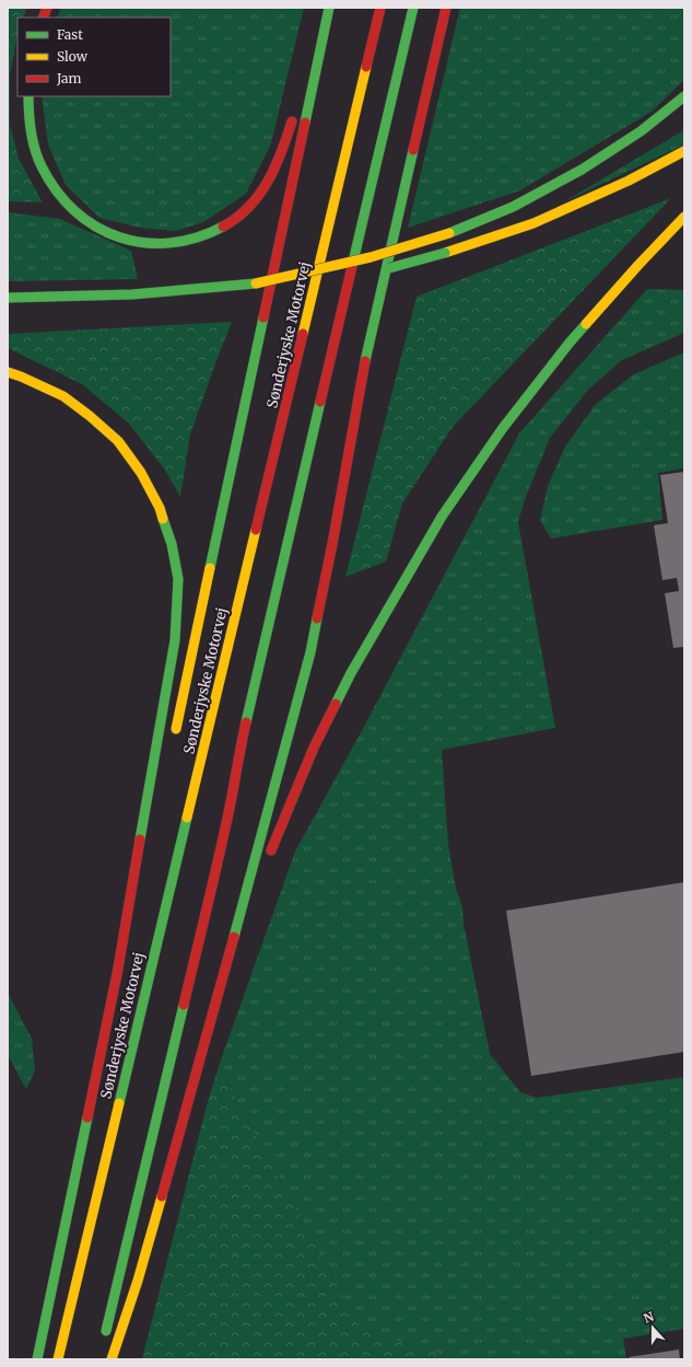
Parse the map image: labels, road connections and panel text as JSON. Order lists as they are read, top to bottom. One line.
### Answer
{"streets":{"highway":["Sønderjyske Motorvej"]},"legend":["Fast","Slow","Jam"],"north":"top"}
